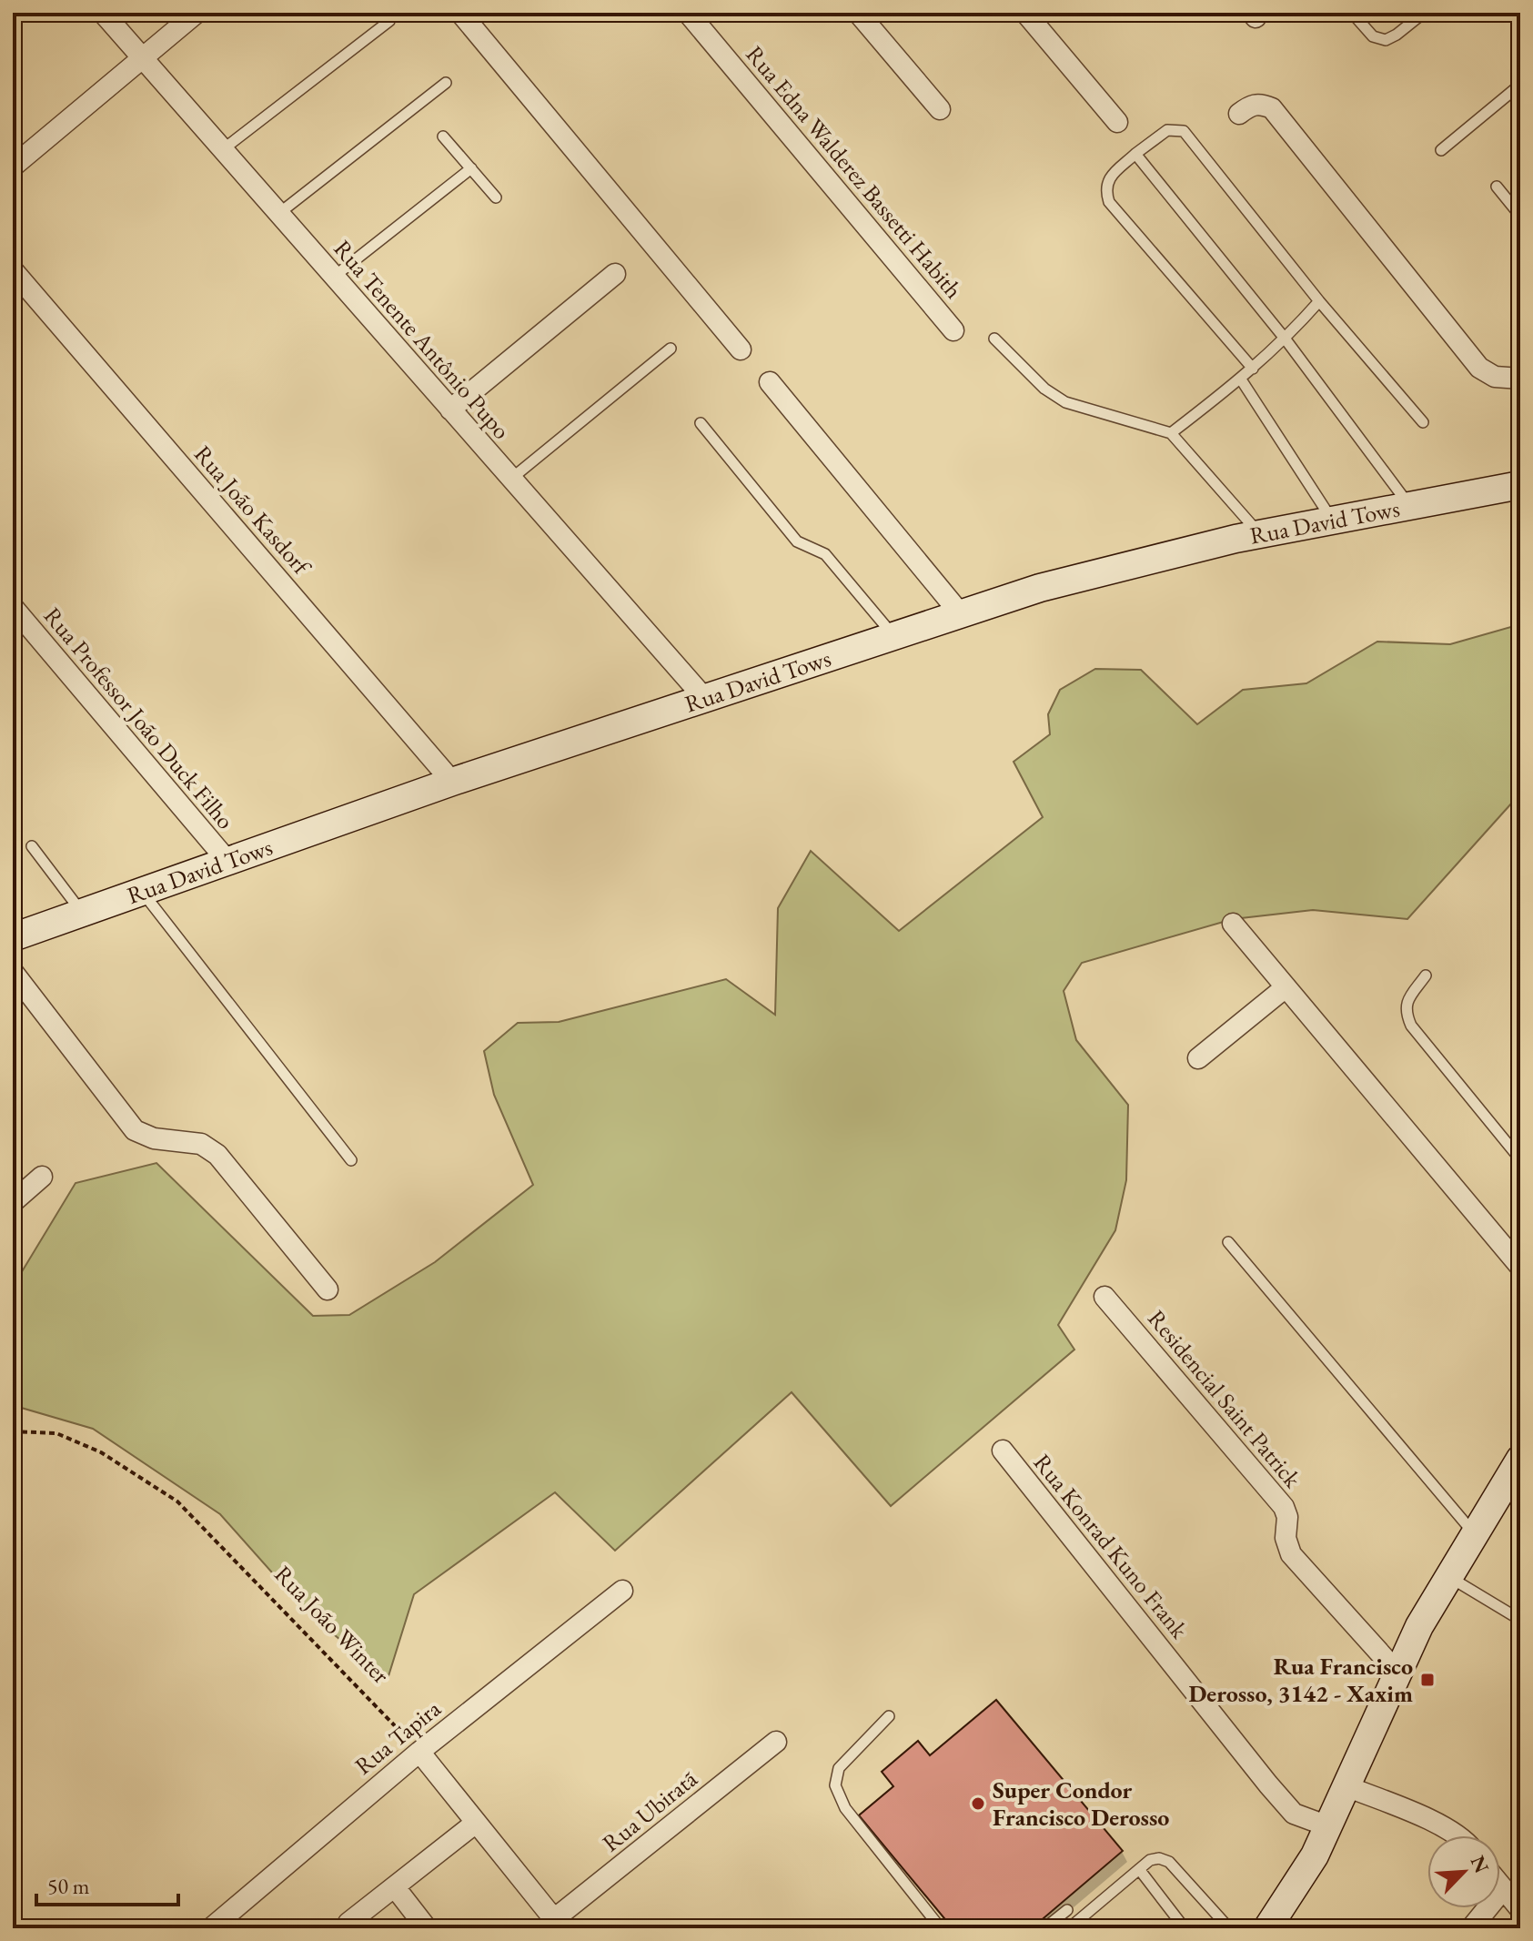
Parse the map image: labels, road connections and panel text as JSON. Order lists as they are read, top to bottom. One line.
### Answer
{"streets":{"street":["Rua Edna Walderez Bassetti Habith","Rua Tenente Antônio Pupo","Rua João Kasdorf","Rua David Tows","Rua Professor João Duck Filho","Residencial Saint Patrick","Rua Konrad Kuno Frank","Rua Tapira","Rua Ubiratã"],"path":["Rua João Winter"]},"crossings":[["Rua Tenente Antônio Pupo","Rua David Tows"],["Rua João Kasdorf","Rua David Tows"],["Rua David Tows","Rua Professor João Duck Filho"],["Rua João Winter","Rua Tapira"]],"places":{"transit":["Rua Francisco Derosso, 3142 - Xaxim"],"other":["Super Condor Francisco Derosso"]},"scale_bar":"50 m","north":"top right"}
